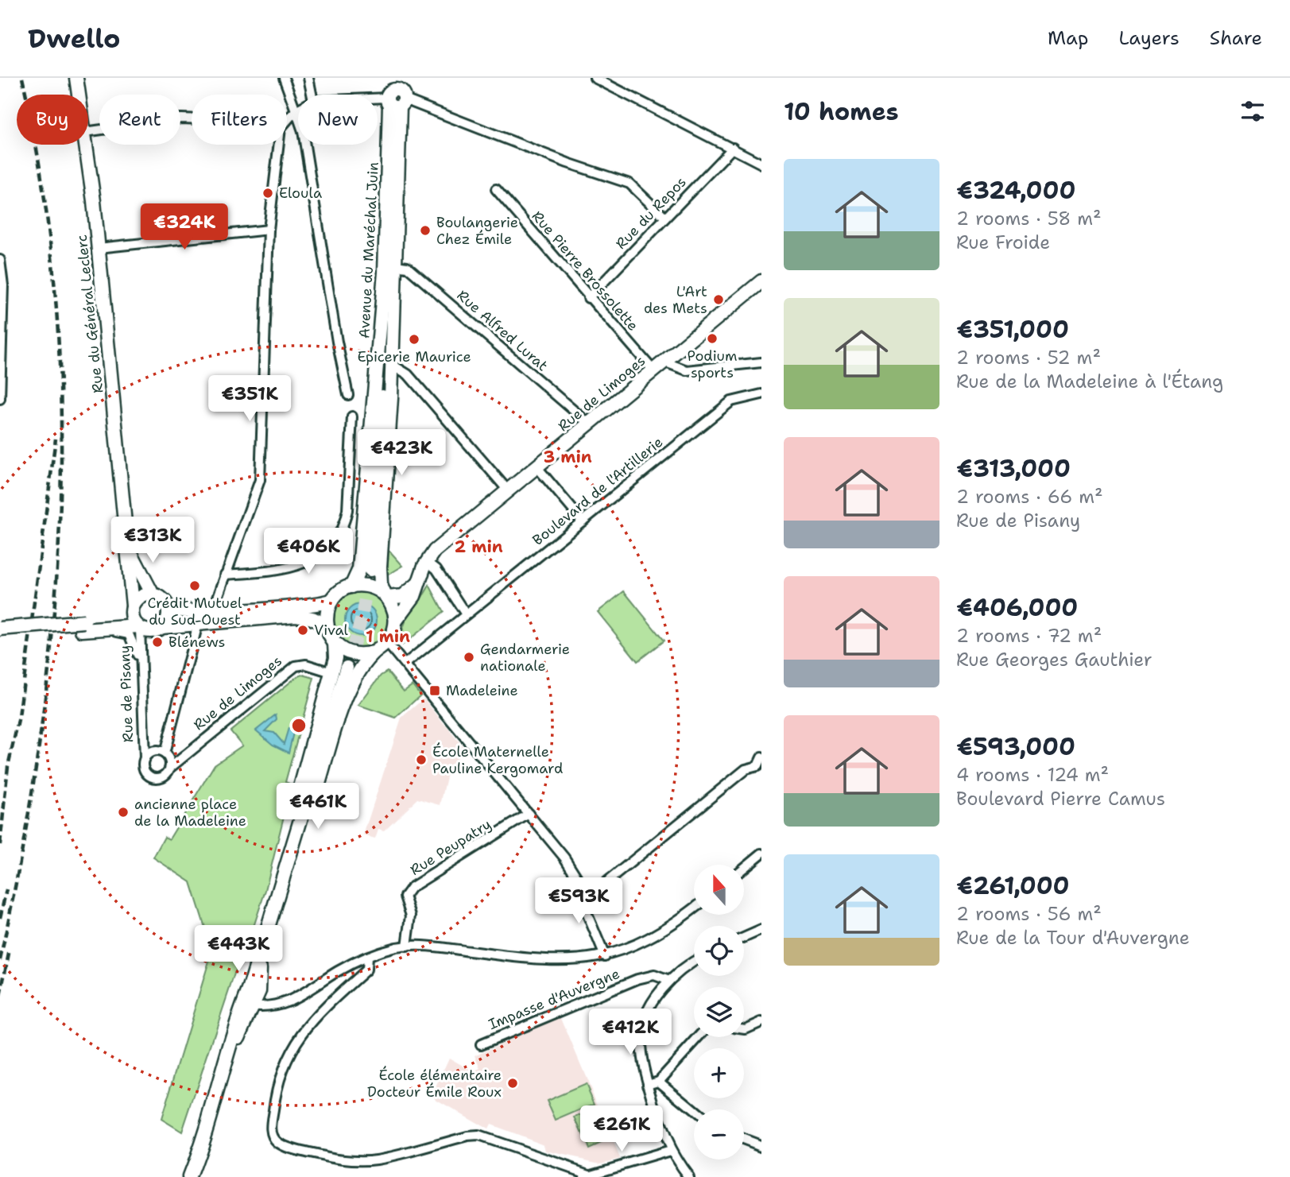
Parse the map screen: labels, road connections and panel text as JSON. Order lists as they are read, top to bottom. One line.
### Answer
{"streets":{"main road":["Avenue du Maréchal Juin","Rue du Général Leclerc","Rue de Limoges"],"street":["Rue du Repos","Rue Pierre Brossolette","Rue Alfred Lurat","Boulevard de l'Artillerie","Rue de Pisany","Rue Peupatry","Impasse d'Auvergne"]},"crossings":[["Rue du Repos","Rue Pierre Brossolette"],["Avenue du Maréchal Juin","Rue Alfred Lurat"],["Avenue du Maréchal Juin","Rue de Limoges"],["Rue Pierre Brossolette","Rue de Limoges"],["Rue Alfred Lurat","Rue de Limoges"],["Rue de Limoges","Rue de Pisany"]],"places":{"other":["Eloula","Boulangerie Chez Émile","L'Art des Mets","Podium sports","Epicerie Maurice","Crédit Mutuel du Sud-Ouest","Vival","Blénews","Gendarmerie nationale","École Maternelle Pauline Kergomard","ancienne place de la Madeleine","École élémentaire Docteur Émile Roux"],"transit":["Madeleine"]},"north":"top","page":{"header":"Dwello","nav":["Map","Layers","Share"],"heading":"10 homes","chip":["Buy","Rent","Filters","New"],"list":[{"name":"€324,000","note":"2 rooms · 58 m² · Rue Froide"},{"name":"€351,000","note":"2 rooms · 52 m² · Rue de la Madeleine à l'Étang"},{"name":"€313,000","note":"2 rooms · 66 m² · Rue de Pisany"},{"name":"€406,000","note":"2 rooms · 72 m² · Rue Georges Gauthier"},{"name":"€593,000","note":"4 rooms · 124 m² · Boulevard Pierre Camus"},{"name":"€261,000","note":"2 rooms · 56 m² · Rue de la Tour d'Auvergne"}],"price":["€324K","€351K","€423K","€313K","€406K","€461K","€593K","€443K","€412K","€261K"],"map_buttons":["+","−"]},"rings":["3 min","2 min","1 min"]}
